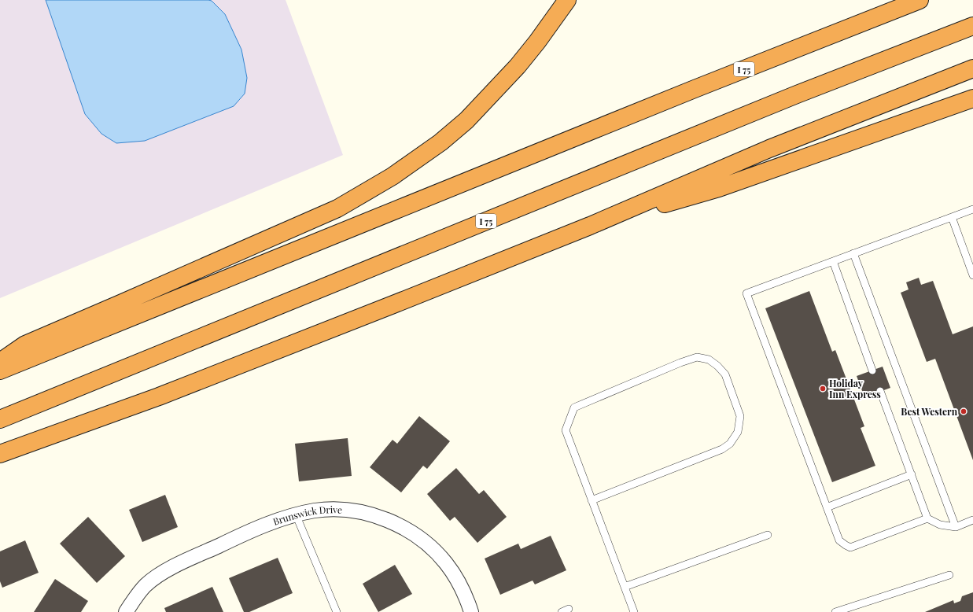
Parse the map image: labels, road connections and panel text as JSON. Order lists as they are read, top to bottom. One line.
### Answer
{"streets":{"highway":["I 75"],"street":["Brunswick Drive"]},"places":["Holiday Inn Express","Best Western"]}
